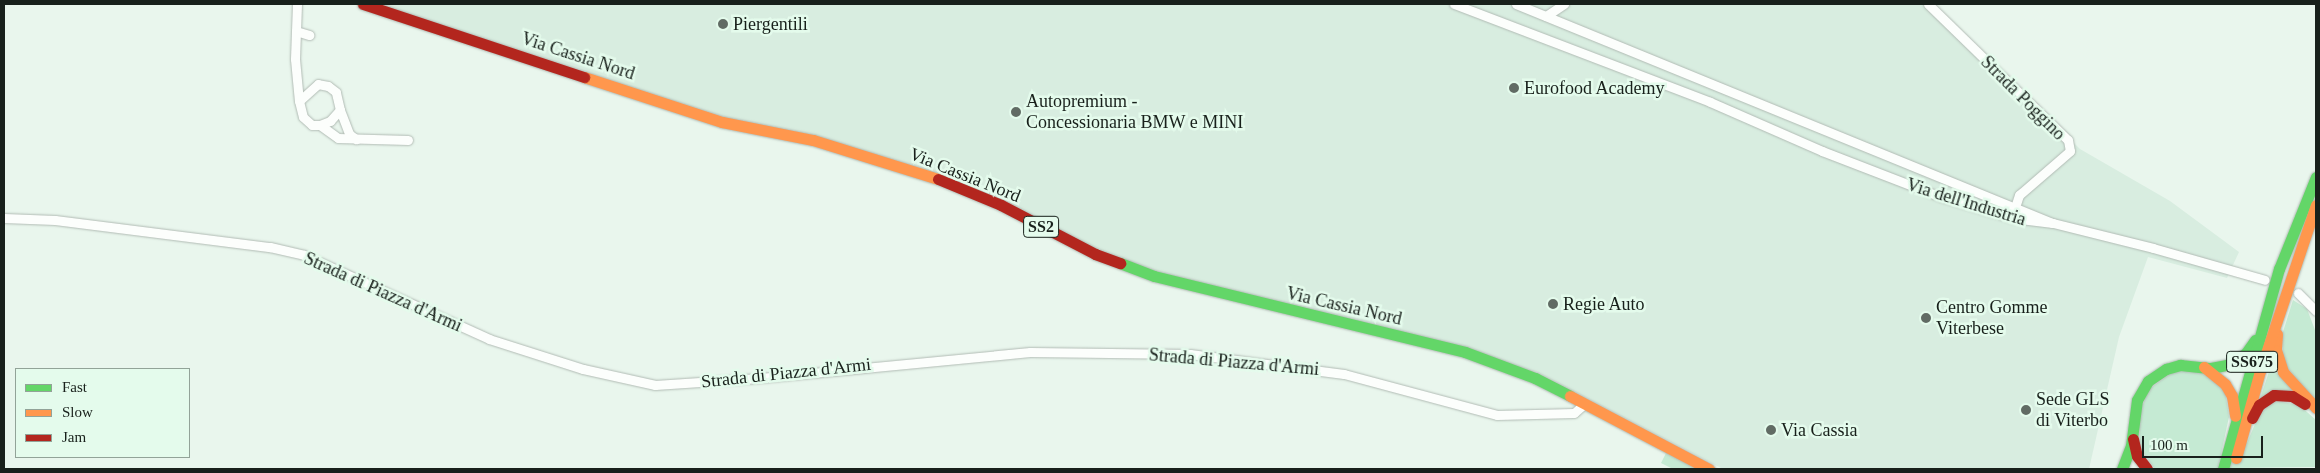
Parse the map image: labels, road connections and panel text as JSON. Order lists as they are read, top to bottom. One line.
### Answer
{"streets":{"main road":["Via Cassia Nord","SS2","SS675"],"street":["Strada Poggino","Via dell'Industria","Strada di Piazza d'Armi"]},"crossings":[["Via Cassia Nord","Strada di Piazza d'Armi"],["Strada Poggino","Via dell'Industria"]],"places":["Piergentili","Eurofood Academy","Autopremium - Concessionaria BMW e MINI","Regie Auto","Centro Gomme Viterbese","Sede GLS di Viterbo","Via Cassia"],"legend":["Fast","Slow","Jam"],"scale_bar":"100 m"}
